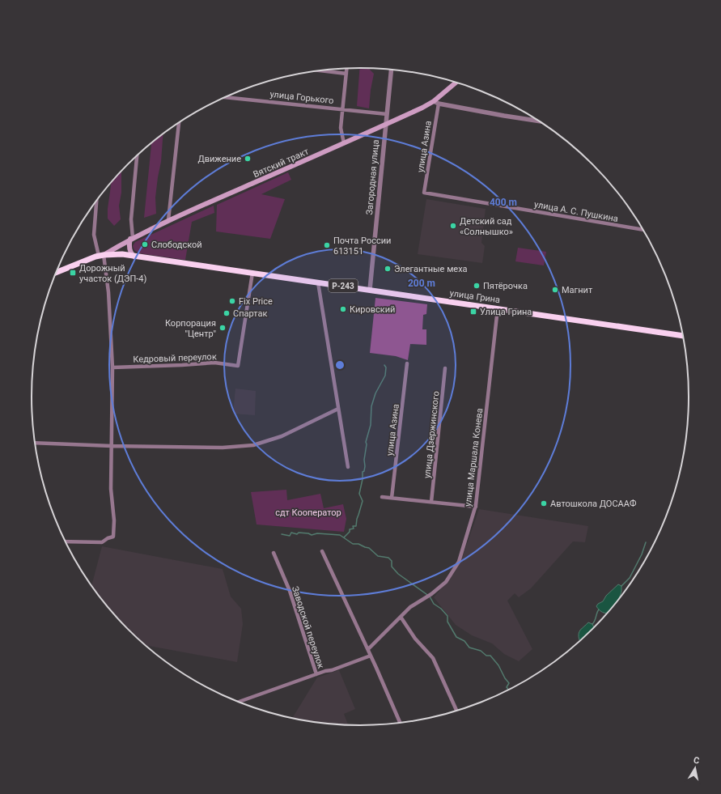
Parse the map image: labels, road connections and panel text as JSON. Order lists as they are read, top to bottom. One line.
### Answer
{"streets":{"highway":["Р-243","улица Грина"],"main road":["Вятский тракт"],"street":["улица Горького","улица Азина","Загородная улица","улица А. С. Пушкина","Кедровый переулок","улица Дзержинского","улица Маршала Конева","Заводской переулок"]},"crossings":[["улица Горького","Загородная улица"],["улица Азина","Вятский тракт"],["улица Азина","улица А. С. Пушкина"],["Вятский тракт","Загородная улица"],["Вятский тракт","Р-243"],["Вятский тракт","улица Грина"],["Загородная улица","улица Грина"],["Р-243","улица Грина"],["улица Грина","Кедровый переулок"],["улица Грина","улица Маршала Конева"]],"parks":["сдт Кооператор"],"places":{"other":["Движение","Детский сад «Солнышко»","Слободской","Почта России 613151","Элегантные меха","Пятёрочка","Магнит","Fix Price","Кировский","Спартак","Корпорация \"Центр\"","Автошкола ДОСААФ"],"transit":["Дорожный участок (ДЭП-4)","Улица Грина"]},"north":"top","rings":["400 m","200 m"]}
